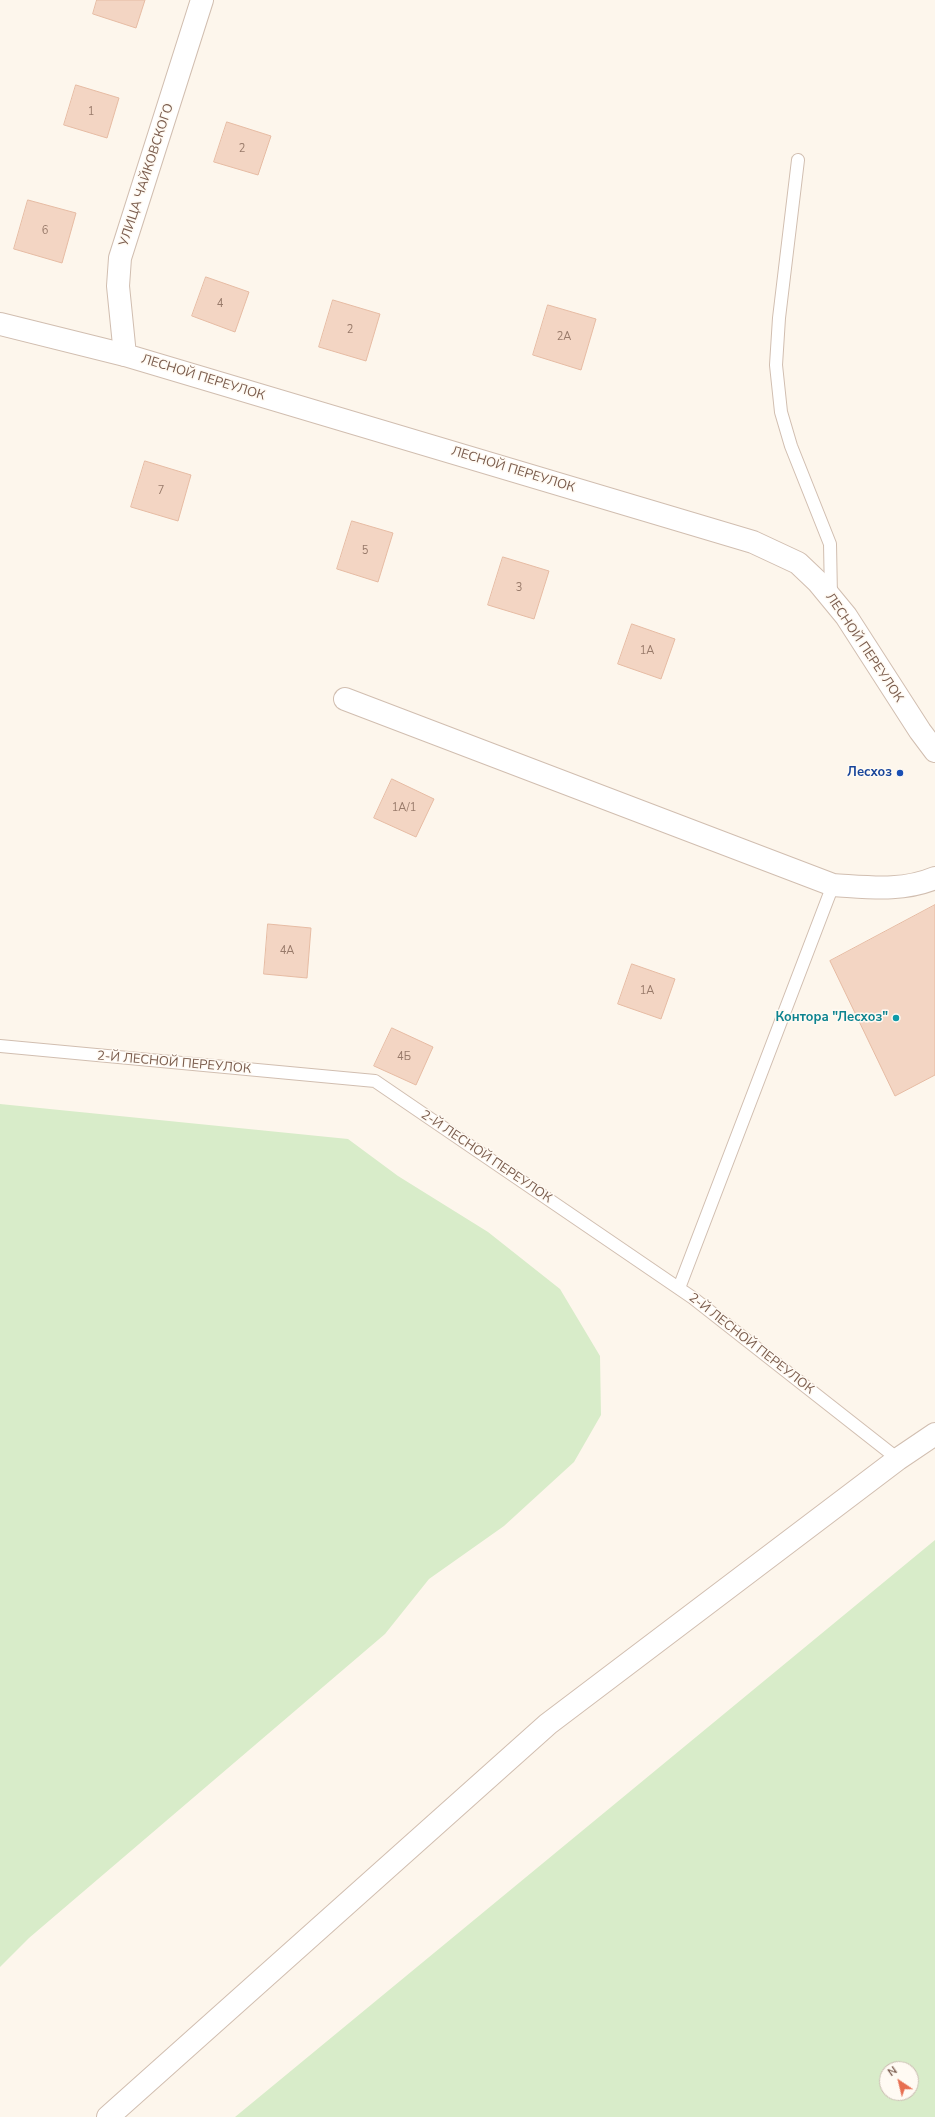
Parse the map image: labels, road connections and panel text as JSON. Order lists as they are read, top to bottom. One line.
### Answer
{"streets":{"street":["УЛИЦА ЧАЙКОВСКОГО","ЛЕСНОЙ ПЕРЕУЛОК"],"lane":["2-Й ЛЕСНОЙ ПЕРЕУЛОК"]},"crossings":[["УЛИЦА ЧАЙКОВСКОГО","ЛЕСНОЙ ПЕРЕУЛОК"]],"places":["Лесхоз","Контора \"Лесхоз\""],"house_numbers":["1","2","6","4","2","2А","7","5","3","1А","1А/1","4А","1А","4Б"],"north":"top left"}
